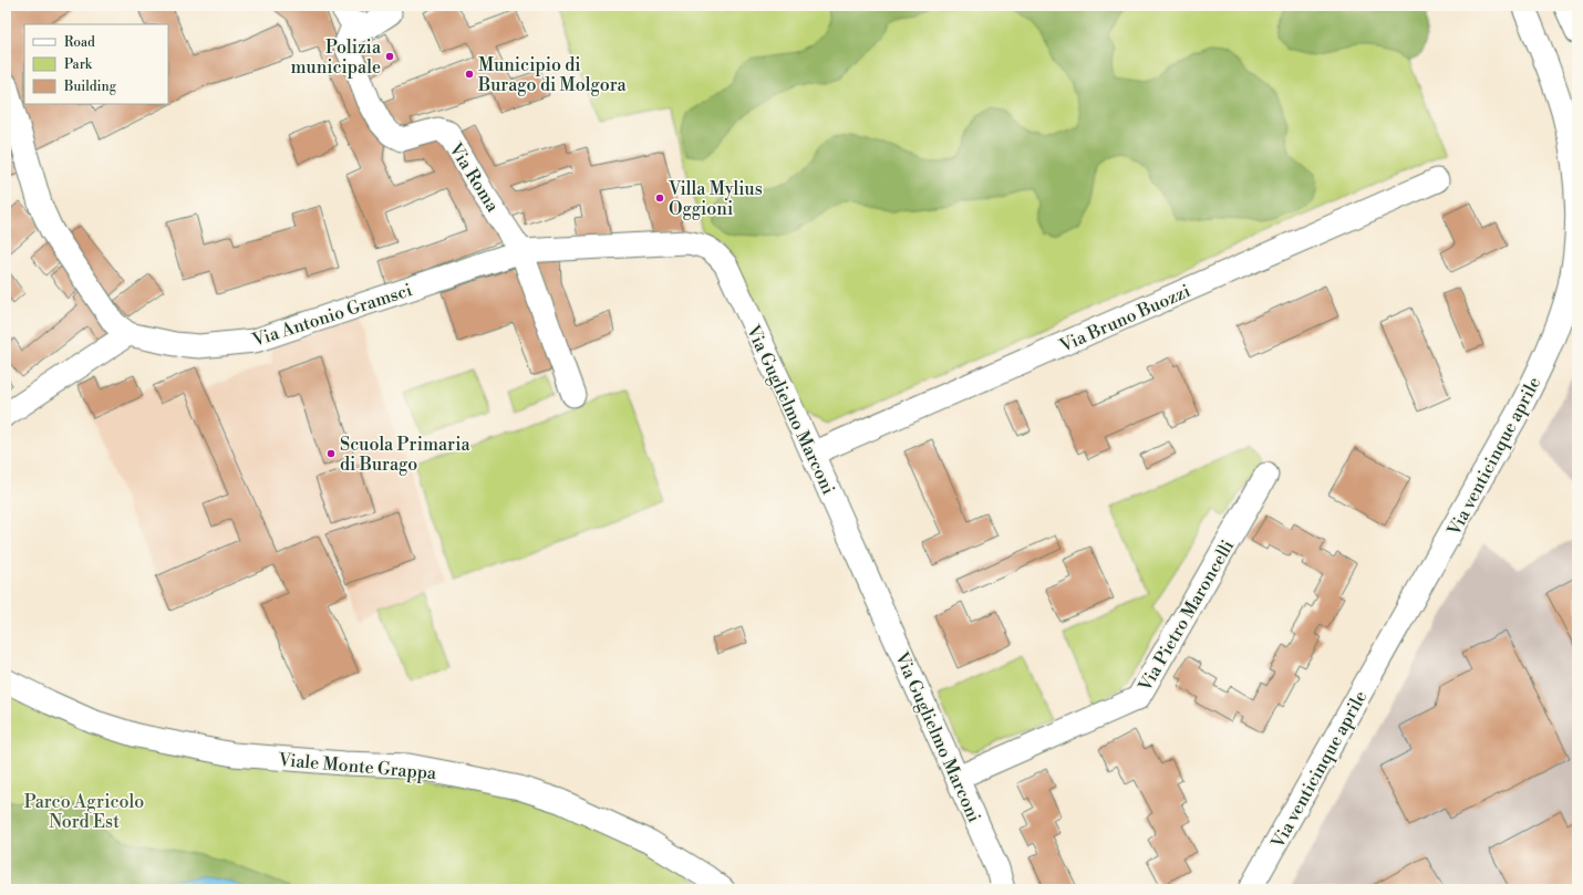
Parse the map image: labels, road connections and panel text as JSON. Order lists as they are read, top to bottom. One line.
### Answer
{"streets":{"street":["Via Roma","Via Antonio Gramsci","Via Bruno Buozzi","Via Guglielmo Marconi","Via venticinque aprile","Via Pietro Maroncelli","Viale Monte Grappa"]},"crossings":[["Via Roma","Via Antonio Gramsci"],["Via Roma","Via Guglielmo Marconi"],["Via Antonio Gramsci","Via Guglielmo Marconi"],["Via Bruno Buozzi","Via Guglielmo Marconi"],["Via Guglielmo Marconi","Via Pietro Maroncelli"]],"parks":["Parco Agricolo Nord Est"],"places":["Polizia municipale","Municipio di Burago di Molgora","Villa Mylius Oggioni","Scuola Primaria di Burago"],"legend":["Road","Park","Building"]}
